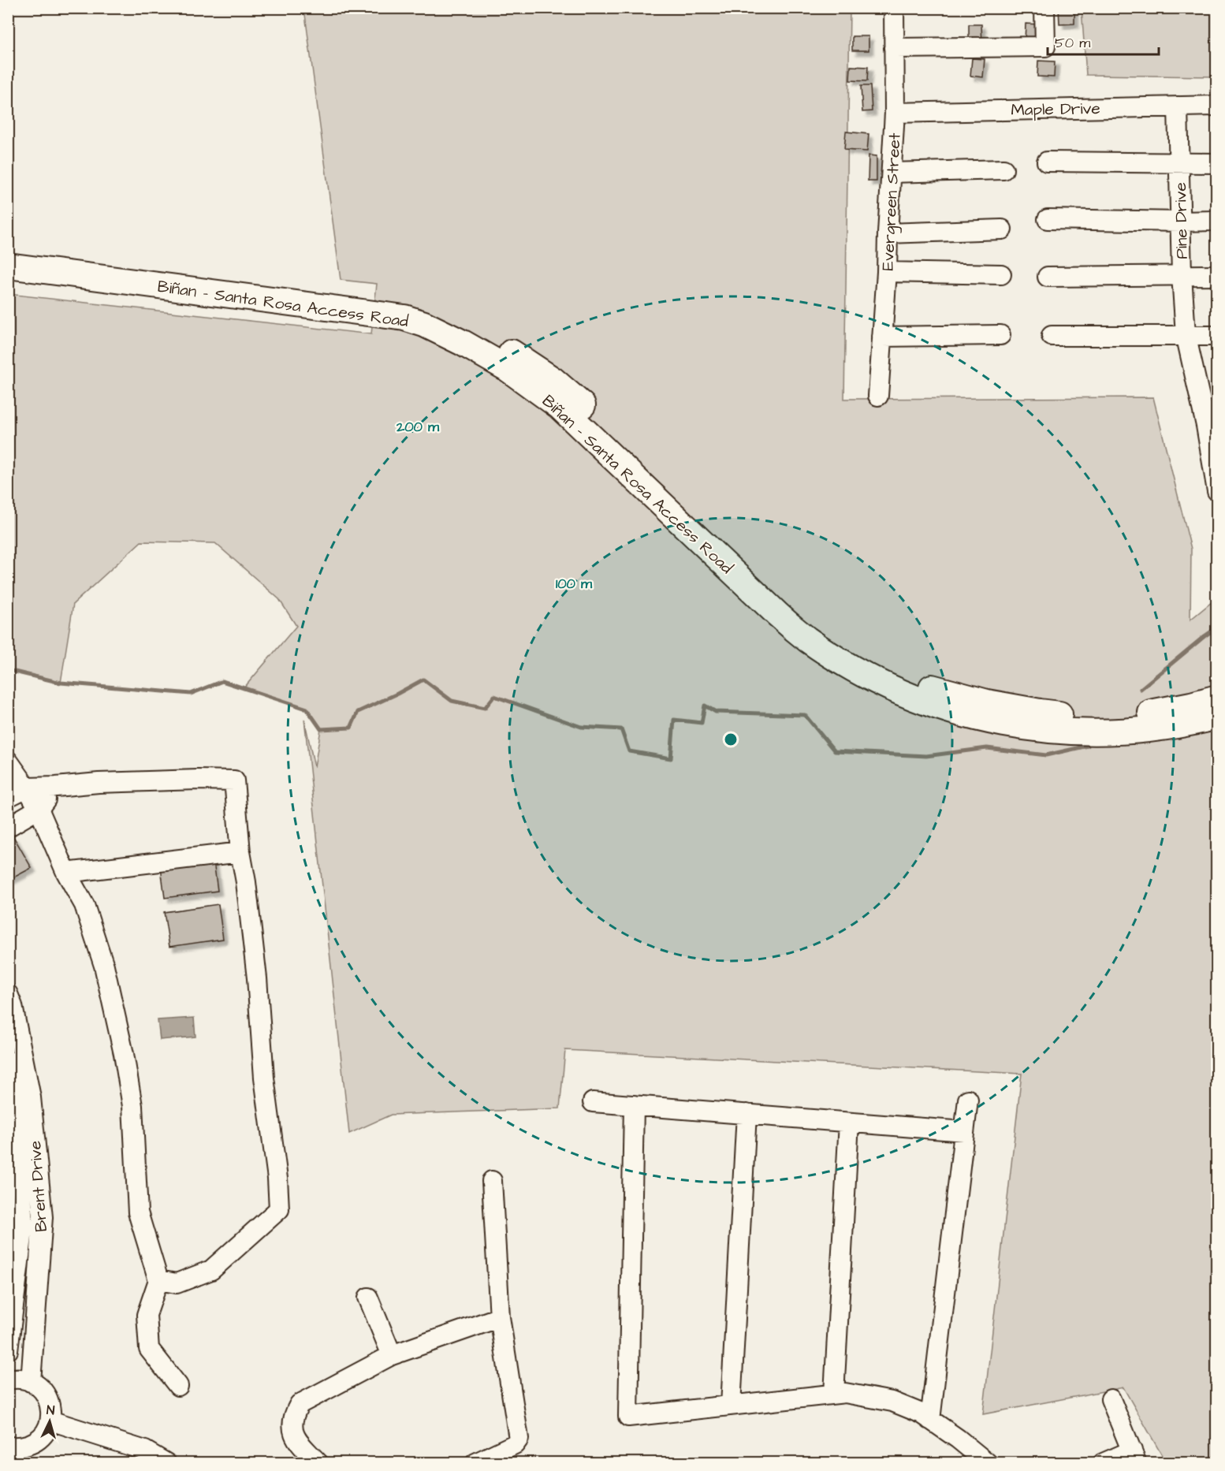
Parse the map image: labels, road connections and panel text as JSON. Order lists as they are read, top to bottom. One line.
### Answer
{"streets":{"main road":["Biñan - Santa Rosa Access Road"],"street":["Maple Drive","Evergreen Street","Pine Drive","Brent Drive"]},"crossings":[["Maple Drive","Evergreen Street"],["Maple Drive","Pine Drive"]],"scale_bar":"50 m","north":"top","rings":["200 m","100 m"]}
